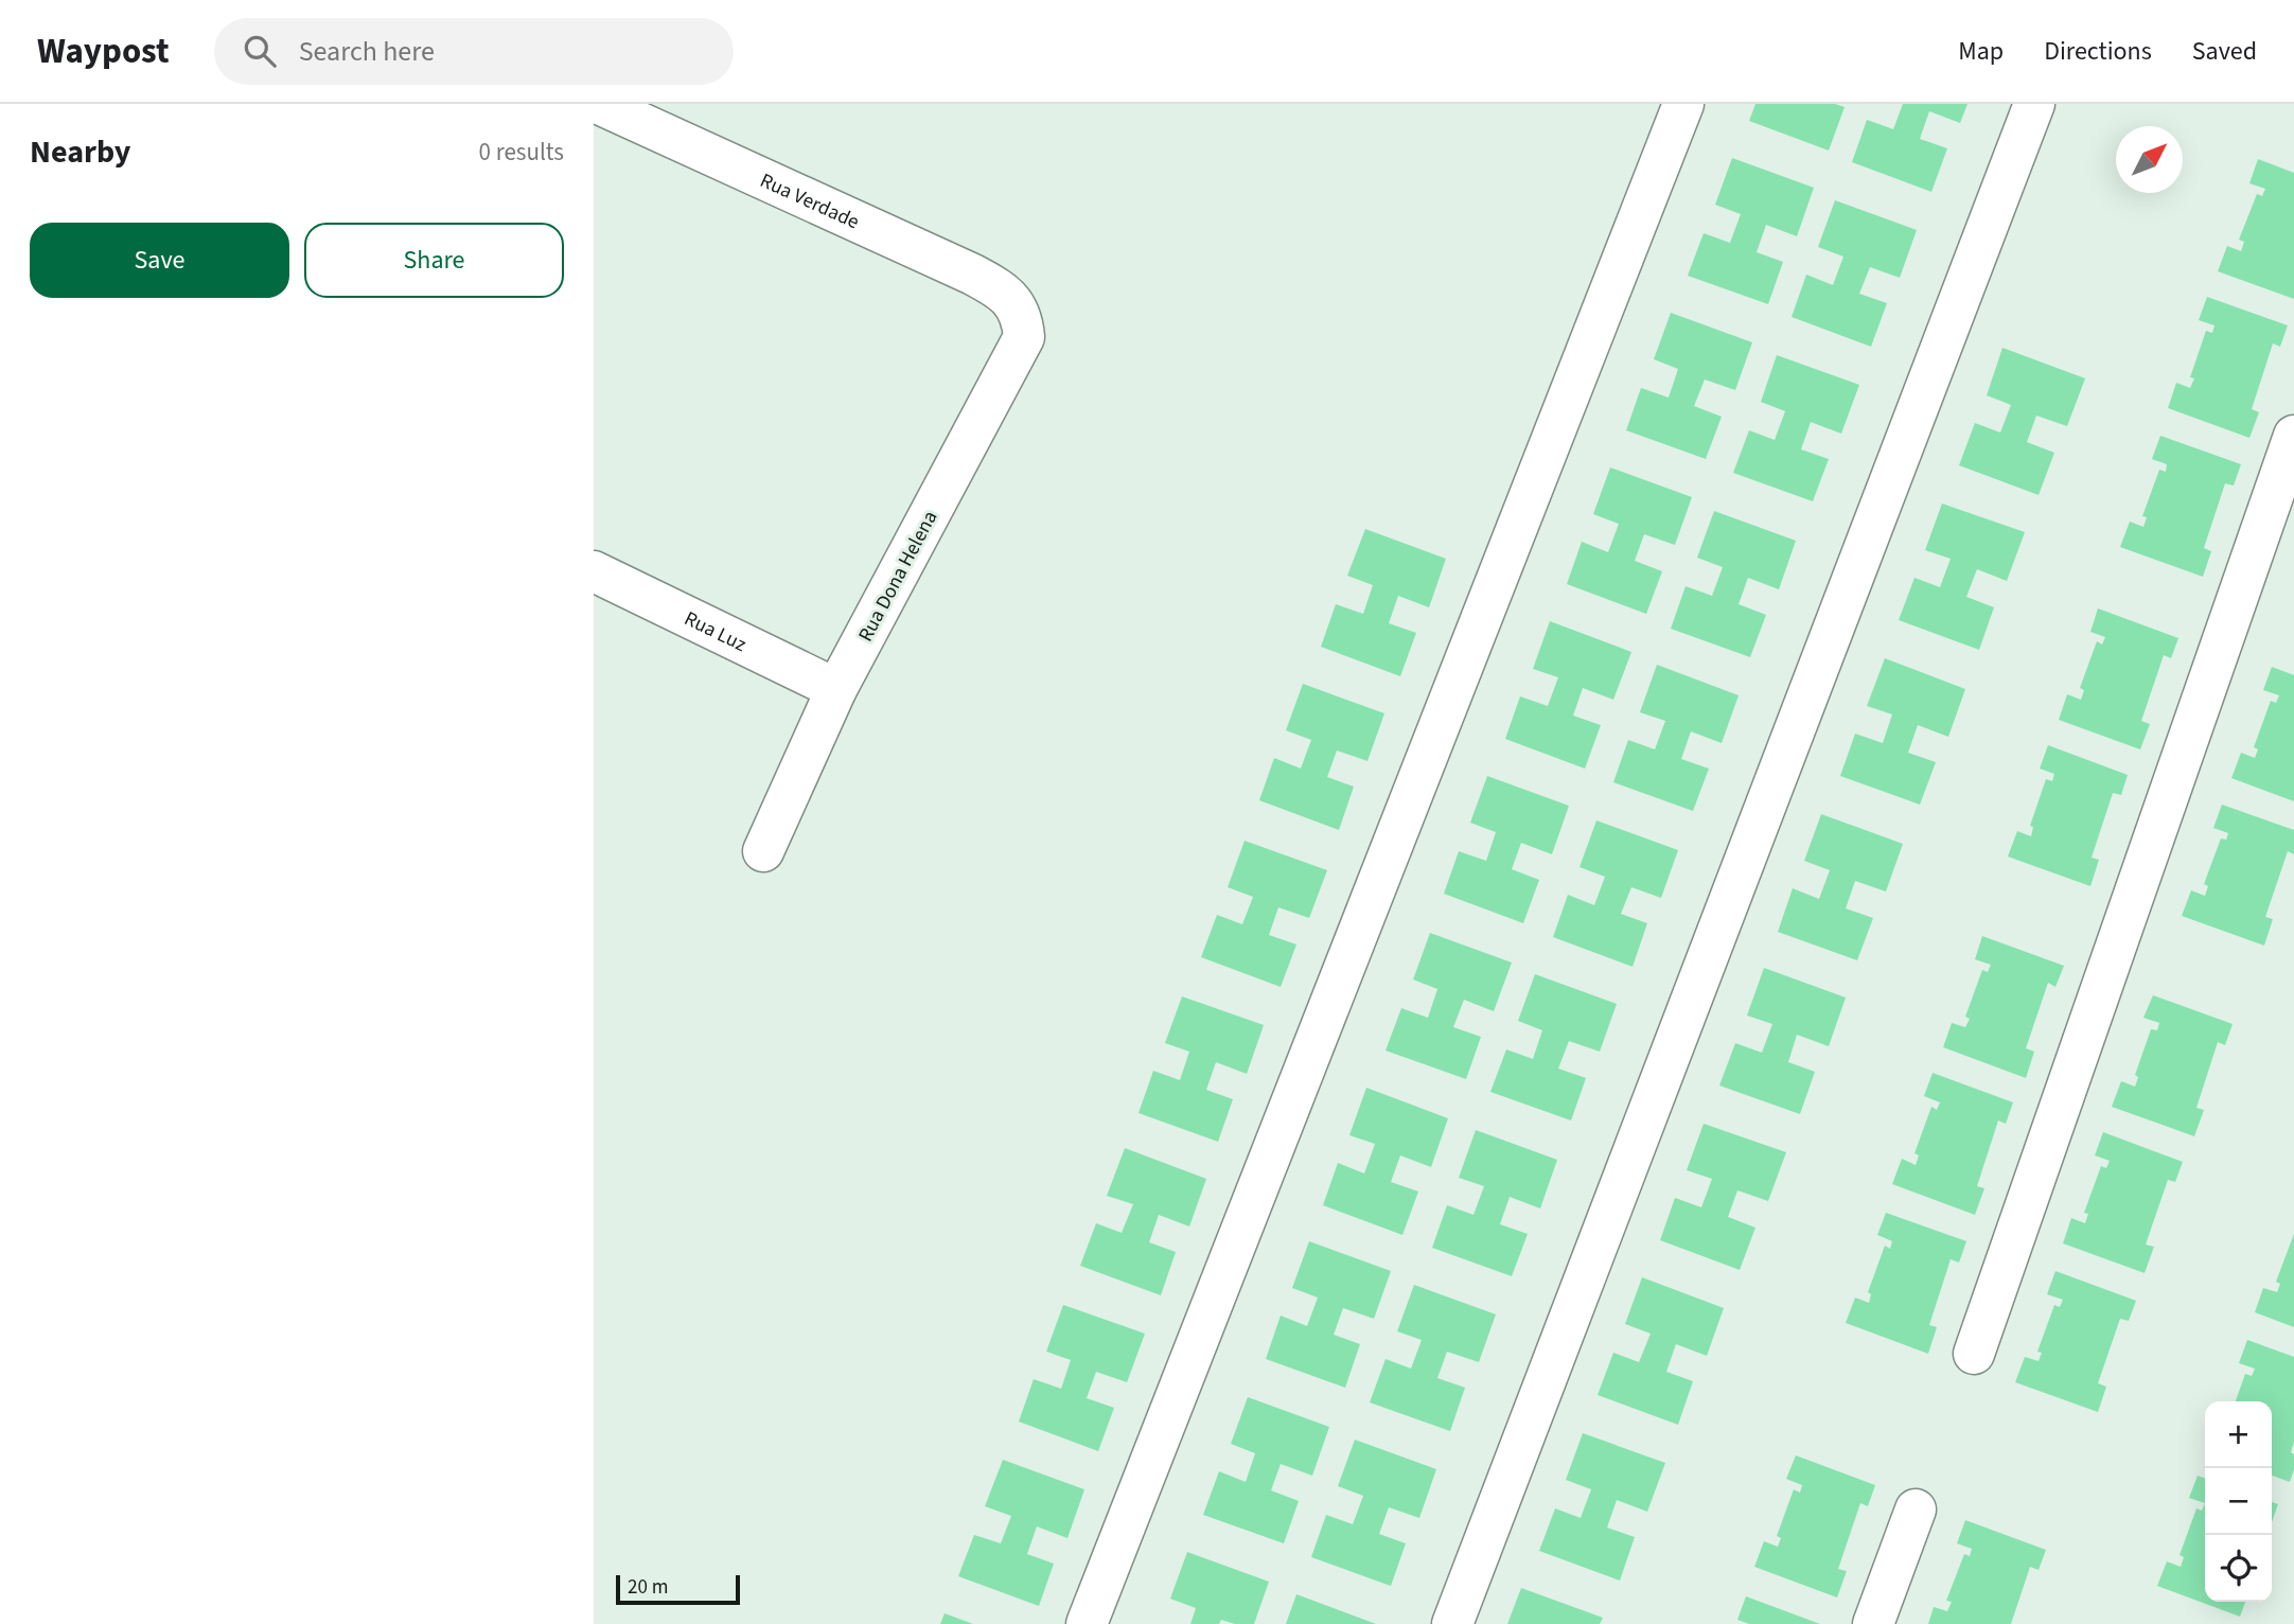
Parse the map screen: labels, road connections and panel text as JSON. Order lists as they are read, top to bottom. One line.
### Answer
{"streets":{"street":["Rua Verdade","Rua Dona Helena","Rua Luz"]},"crossings":[["Rua Verdade","Rua Dona Helena"],["Rua Dona Helena","Rua Luz"]],"scale_bar":"20 m","north":"top right","page":{"header":"Waypost","search":"Search here","nav":["Map","Directions","Saved"],"heading":["Nearby","0 results"],"buttons":["Save","Share"],"map_buttons":["+","−"],"scale":"20 m"}}
